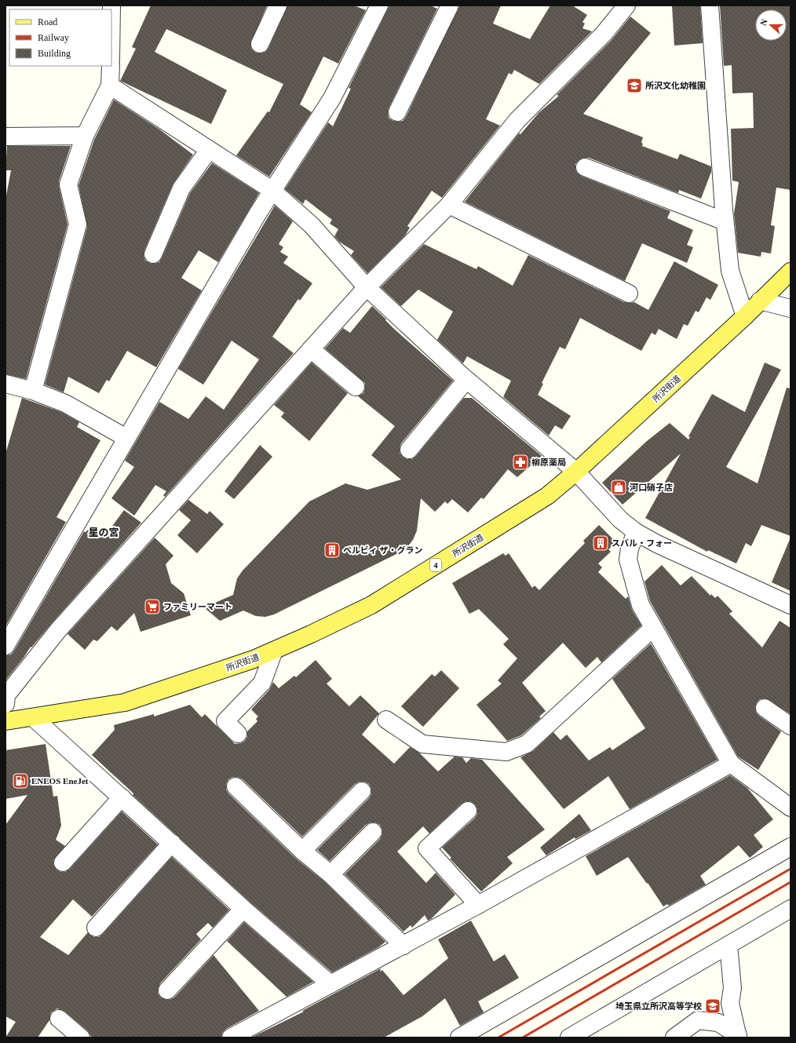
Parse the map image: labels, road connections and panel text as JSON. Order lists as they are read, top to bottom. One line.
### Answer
{"streets":{"main road":["所沢街道","4"]},"districts":["星の宮"],"places":{"school or university":["所沢文化幼稚園","埼玉県立所沢高等学校"],"pharmacy":["柳原薬局"],"shop":["河口硝子店"],"building":["スバル・フォー","ベルビィ ザ・グラン"],"supermarket":["ファミリーマート"],"fuel station":["ENEOS EneJet"]},"legend":["Road","Railway","Building"],"north":"left"}
